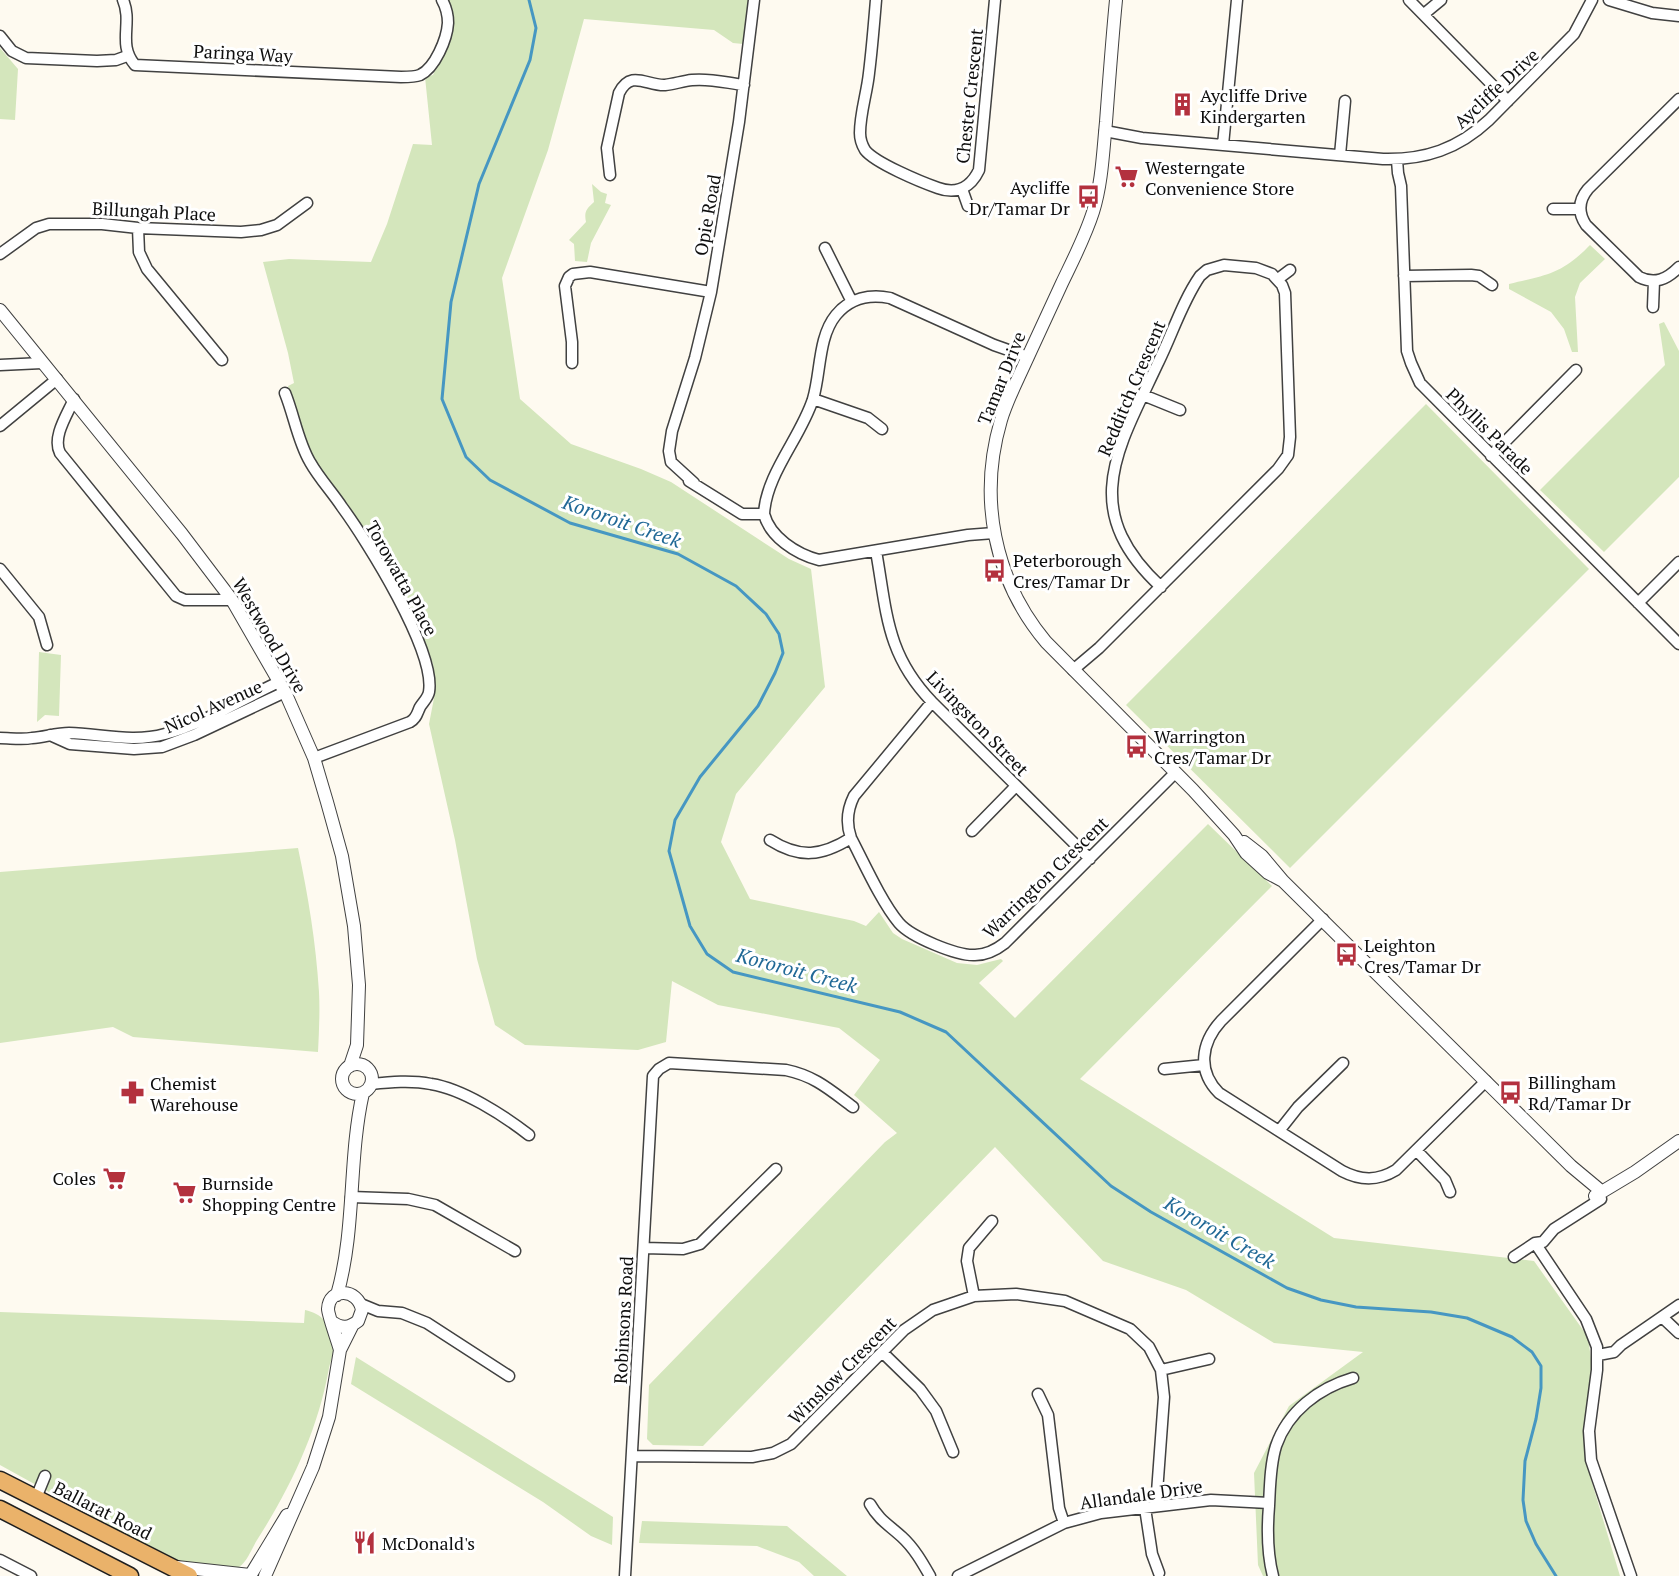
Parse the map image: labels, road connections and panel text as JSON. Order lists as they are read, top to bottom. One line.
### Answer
{"streets":{"highway":["Ballarat Road"],"street":["Paringa Way","Aycliffe Drive","Chester Crescent","Billungah Place","Opie Road","Tamar Drive","Redditch Crescent","Phyllis Parade","Torowatta Place","Westwood Drive","Nicol Avenue","Livingston Street","Warrington Crescent","Robinsons Road","Winslow Crescent","Allandale Drive"]},"crossings":[["Aycliffe Drive","Tamar Drive"],["Aycliffe Drive","Phyllis Parade"],["Tamar Drive","Warrington Crescent"],["Torowatta Place","Westwood Drive"],["Westwood Drive","Nicol Avenue"],["Livingston Street","Warrington Crescent"],["Robinsons Road","Winslow Crescent"],["Winslow Crescent","Allandale Drive"]],"water":["Kororoit Creek"],"places":{"building":["Aycliffe Drive Kindergarten"],"supermarket":["Westerngate Convenience Store","Coles","Burnside Shopping Centre"],"bus stop":["Aycliffe Dr/Tamar Dr","Peterborough Cres/Tamar Dr","Warrington Cres/Tamar Dr","Leighton Cres/Tamar Dr","Billingham Rd/Tamar Dr"],"pharmacy":["Chemist Warehouse"],"restaurant":["McDonald's"]}}
